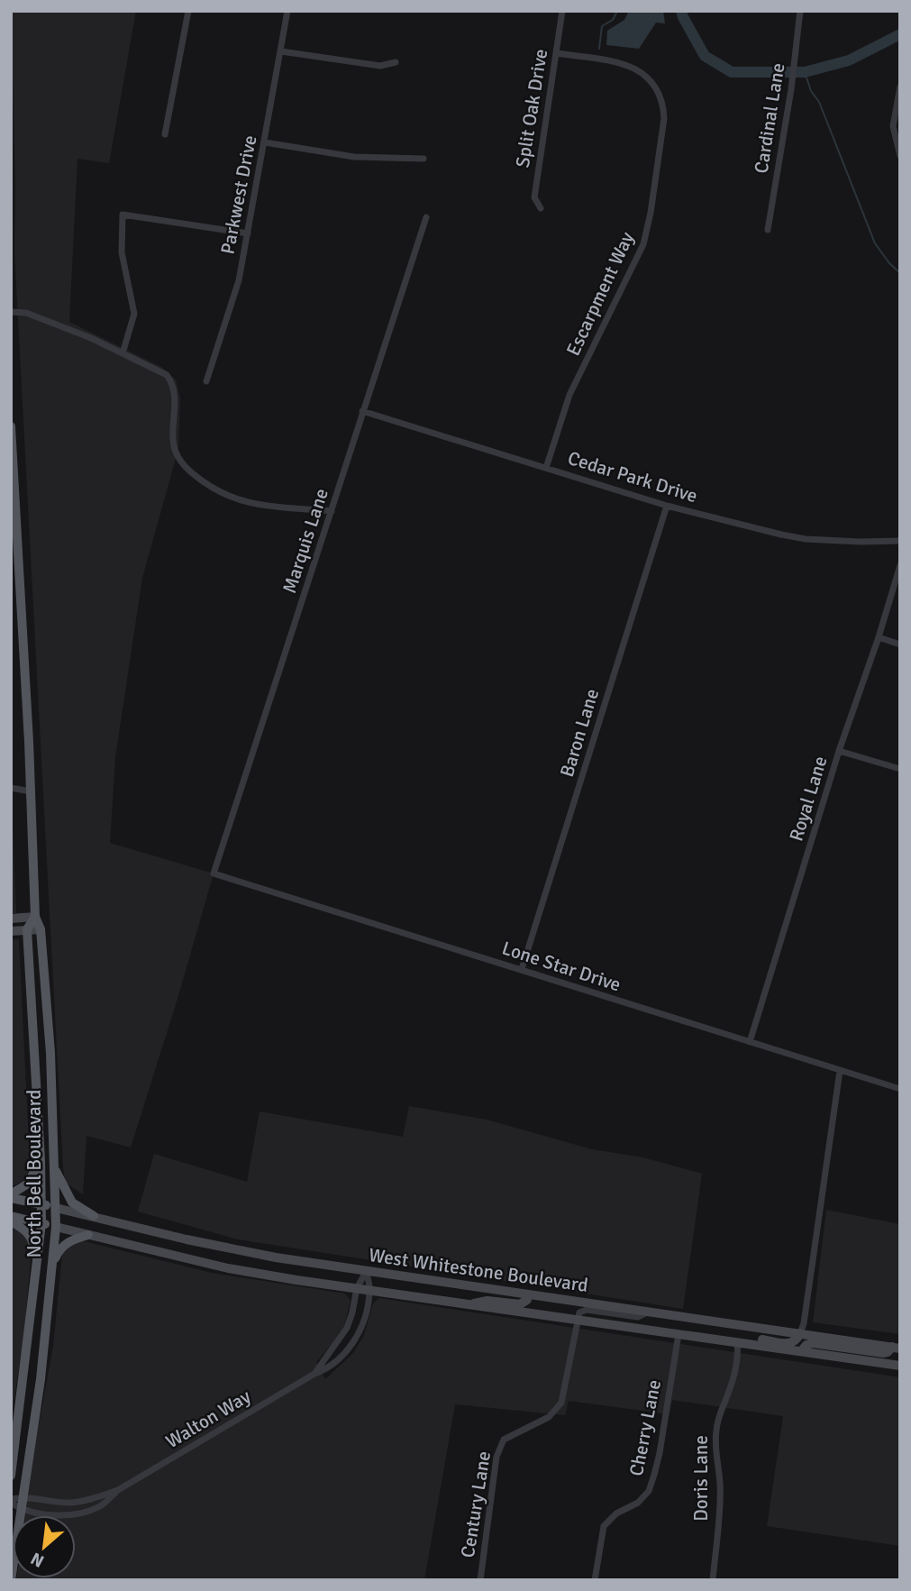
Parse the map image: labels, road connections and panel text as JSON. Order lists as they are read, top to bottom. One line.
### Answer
{"streets":{"main road":["North Bell Boulevard","West Whitestone Boulevard"],"street":["Split Oak Drive","Cardinal Lane","Parkwest Drive","Escarpment Way","Cedar Park Drive","Marquis Lane","Baron Lane","Royal Lane","Lone Star Drive","Walton Way","Cherry Lane","Doris Lane","Century Lane"]},"crossings":[["Split Oak Drive","Escarpment Way"],["Escarpment Way","Cedar Park Drive"],["Cedar Park Drive","Marquis Lane"],["Cedar Park Drive","Baron Lane"],["Marquis Lane","Lone Star Drive"],["Baron Lane","Lone Star Drive"],["Royal Lane","Lone Star Drive"],["North Bell Boulevard","West Whitestone Boulevard"],["North Bell Boulevard","Walton Way"],["West Whitestone Boulevard","Walton Way"],["West Whitestone Boulevard","Cherry Lane"],["West Whitestone Boulevard","Doris Lane"],["West Whitestone Boulevard","Century Lane"]],"north":"bottom left"}
